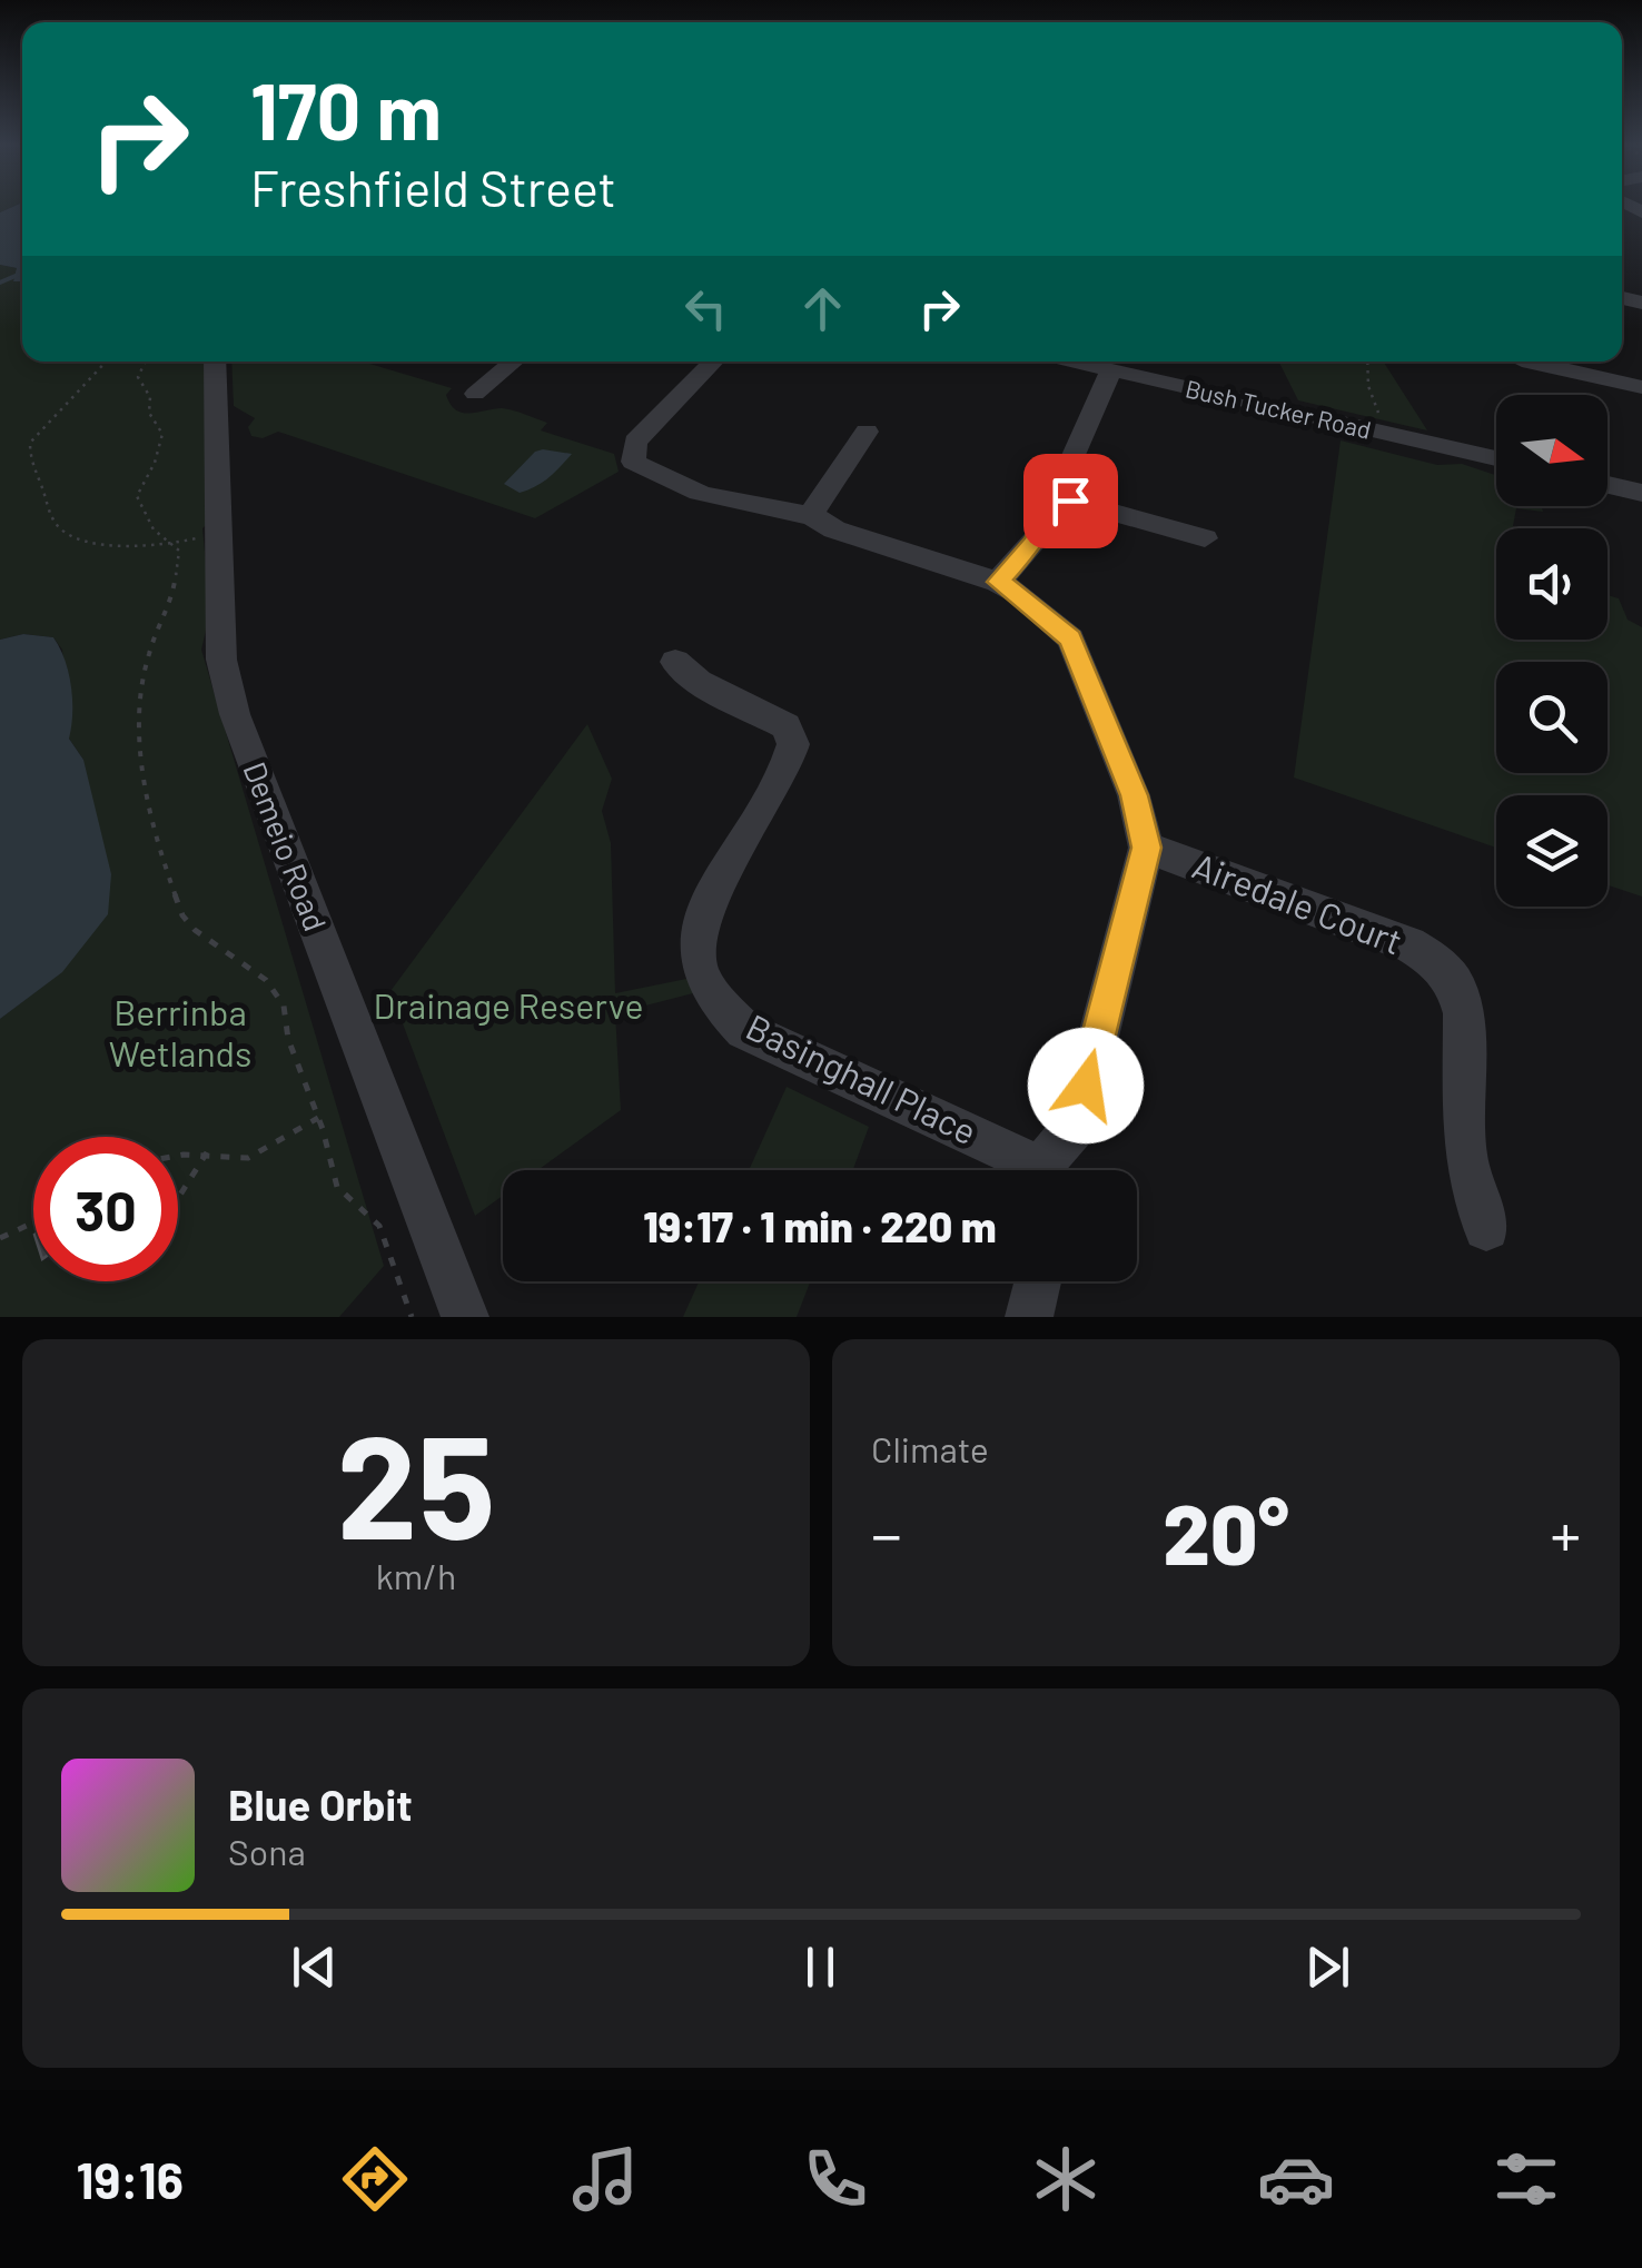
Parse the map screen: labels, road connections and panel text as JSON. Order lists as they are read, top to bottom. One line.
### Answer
{"streets":{"street":["Bush Tucker Road","Demeio Road","Airedale Court","Basinghall Place"]},"parks":["Drainage Reserve","Berrinba Wetlands"],"north":"right","page":{"turn":["170 m","Freshfield Street"],"limit":"30","trip":"19:17 · 1 min · 220 m","tile":[["25","km/h"],"Climate"],"heat":["−","20°","+"],"song":["Blue Orbit","Sona"],"tabs":"19:16"}}
